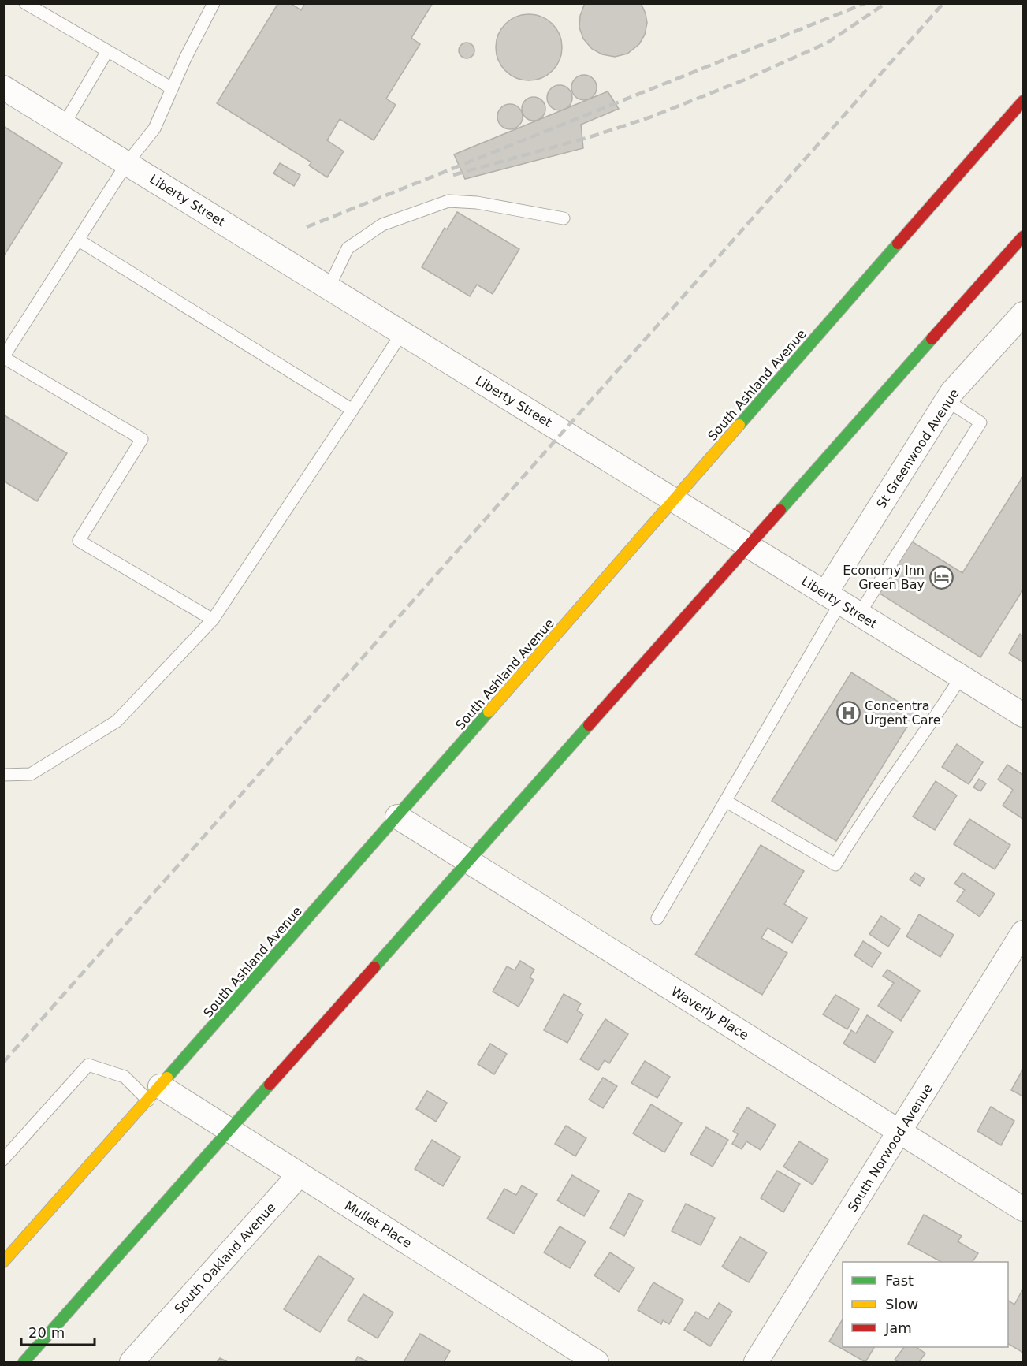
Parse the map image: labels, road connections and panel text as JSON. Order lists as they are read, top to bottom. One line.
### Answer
{"streets":{"main road":["South Ashland Avenue"],"street":["Liberty Street","St Greenwood Avenue","Waverly Place","South Norwood Avenue","Mullet Place","South Oakland Avenue"]},"crossings":[["Liberty Street","South Ashland Avenue"],["Liberty Street","St Greenwood Avenue"],["South Ashland Avenue","Waverly Place"],["South Ashland Avenue","Mullet Place"],["Waverly Place","South Norwood Avenue"],["Mullet Place","South Oakland Avenue"]],"places":{"hotel":["Economy Inn Green Bay"],"hospital":["Concentra Urgent Care"]},"legend":["Fast","Slow","Jam"],"scale_bar":"20 m"}
